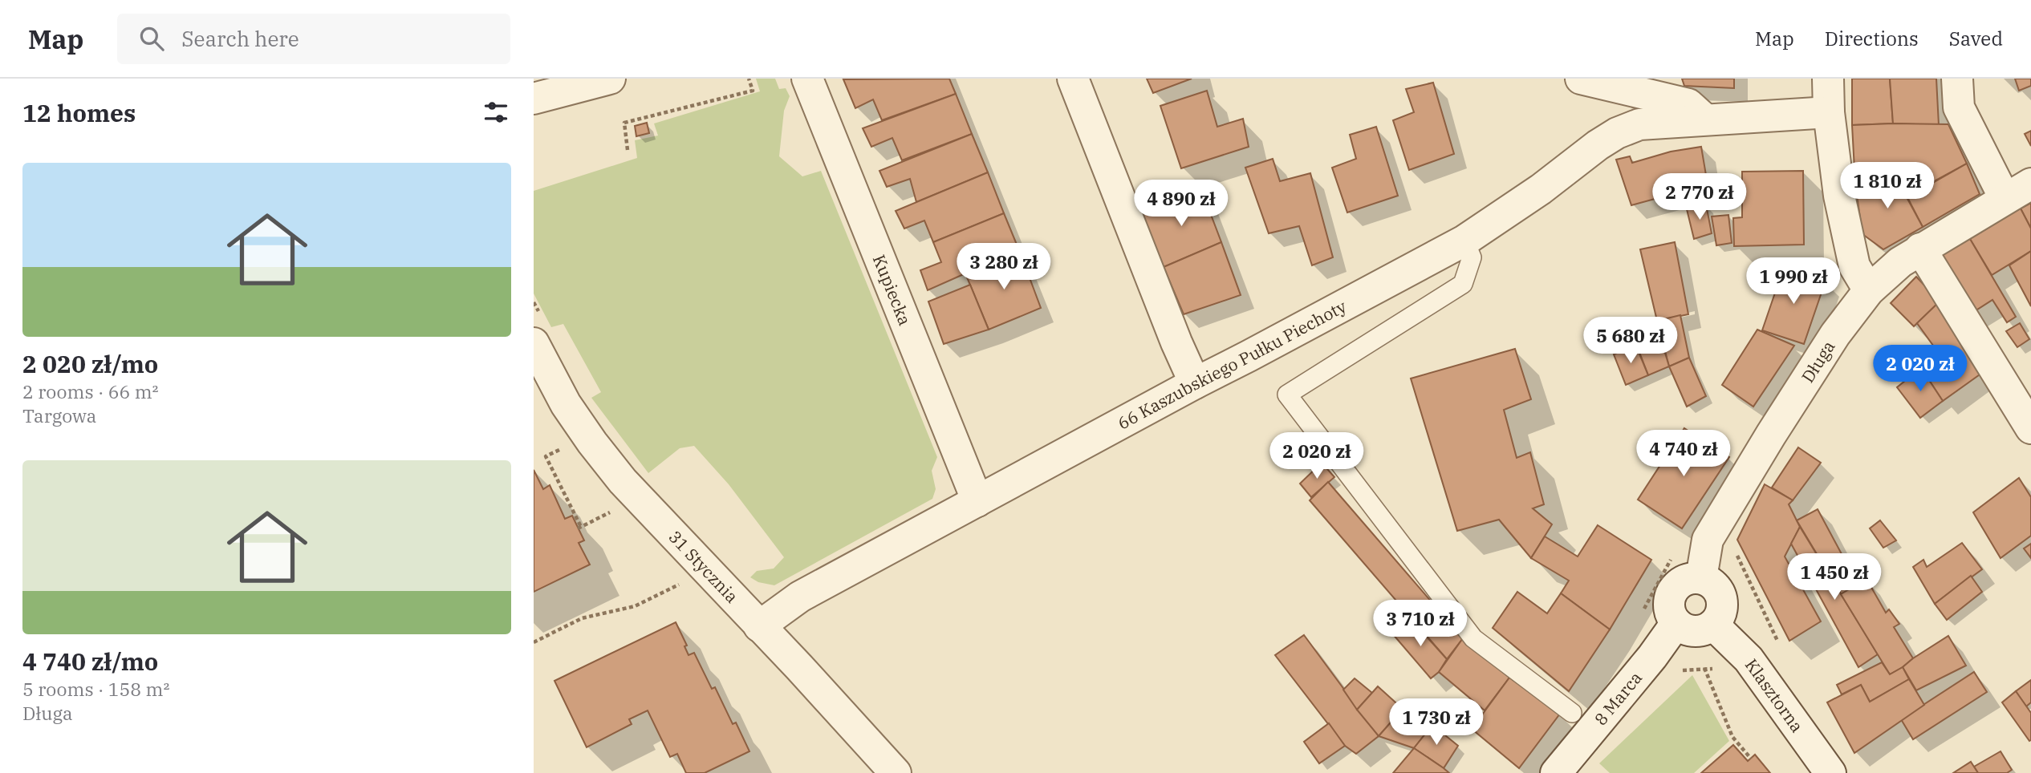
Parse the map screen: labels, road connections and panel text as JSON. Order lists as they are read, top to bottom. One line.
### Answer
{"streets":{"street":["Kupiecka","Długa","66 Kaszubskiego Pułku Piechoty","31 Stycznia","Klasztorna","8 Marca"]},"crossings":[["Kupiecka","66 Kaszubskiego Pułku Piechoty"],["Długa","Klasztorna"],["Długa","8 Marca"],["66 Kaszubskiego Pułku Piechoty","31 Stycznia"],["Klasztorna","8 Marca"]],"page":{"header":"Map","search":"Search here","nav":["Map","Directions","Saved"],"heading":"12 homes","list":[{"name":"2 020 zł/mo","note":"2 rooms · 66 m² · Targowa"},{"name":"4 740 zł/mo","note":"5 rooms · 158 m² · Długa"}],"price":["1 810 zł","2 770 zł","4 890 zł","3 280 zł","1 990 zł","5 680 zł","2 020 zł","4 740 zł","2 020 zł","1 450 zł","3 710 zł","1 730 zł"]}}
